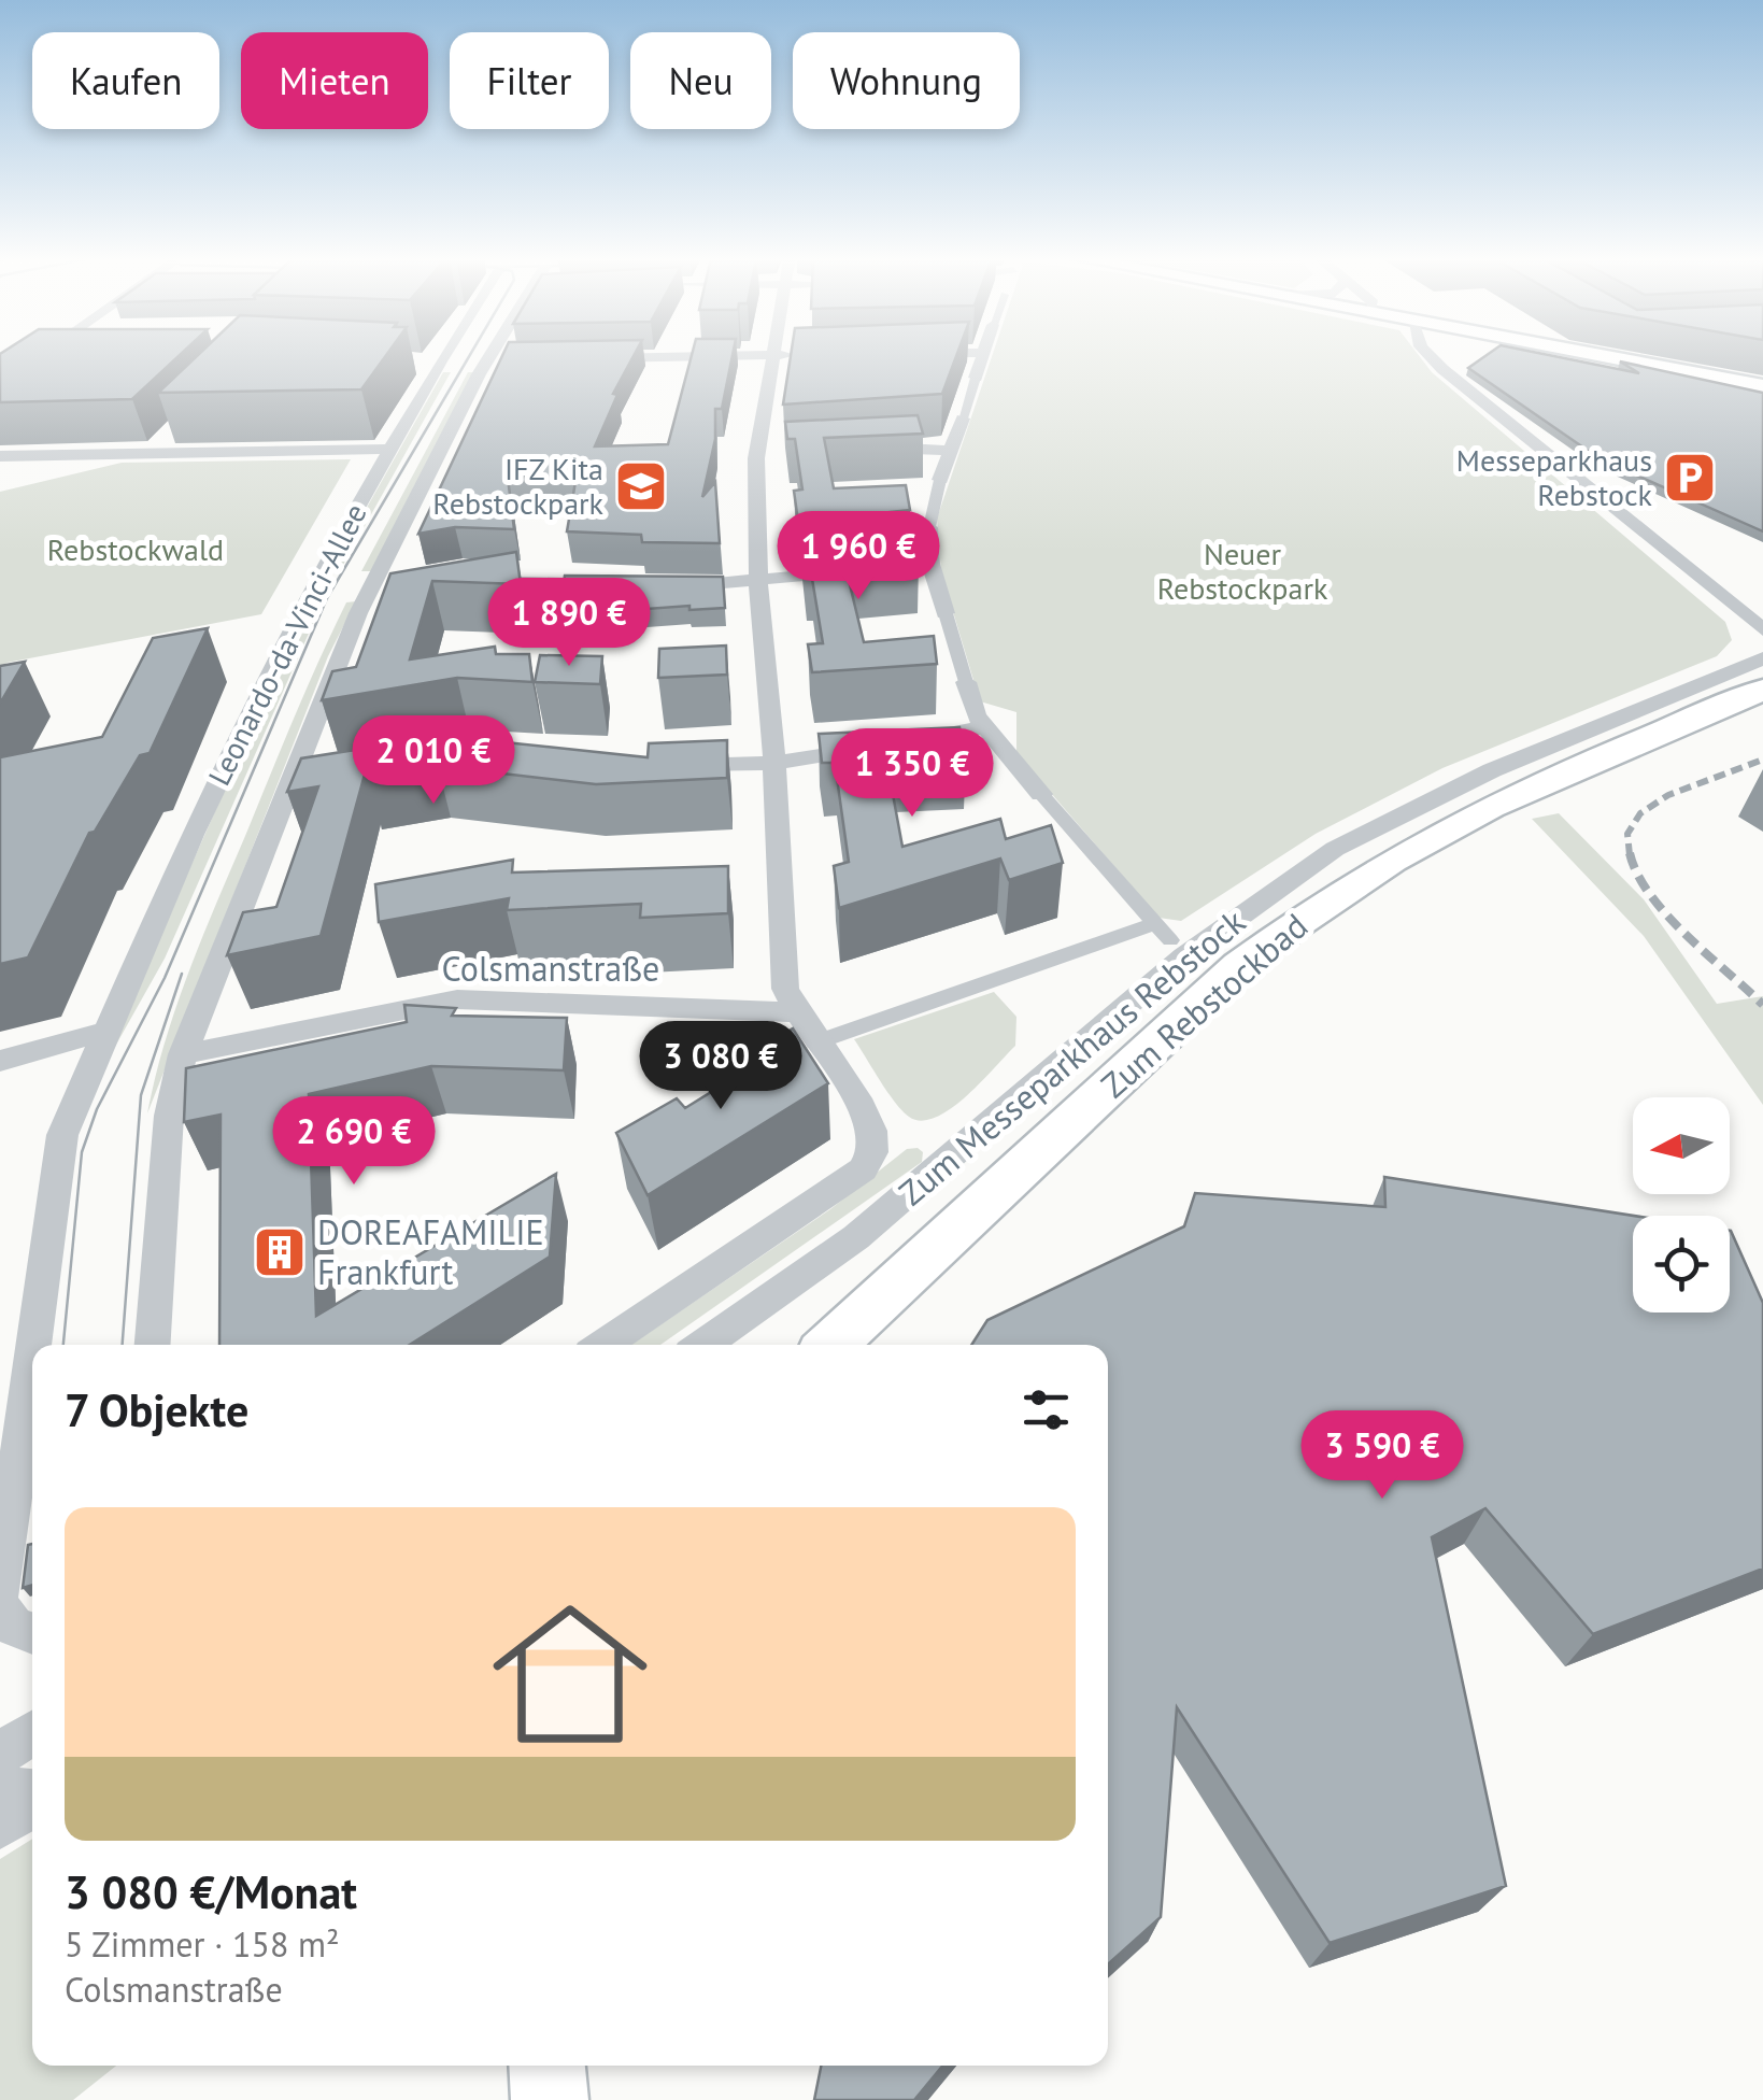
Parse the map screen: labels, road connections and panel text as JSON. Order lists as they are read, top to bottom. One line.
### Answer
{"streets":{"main road":["Zum Rebstockbad"],"street":["Leonardo-da-Vinci-Allee","Colsmanstraße","Zum Messeparkhaus Rebstock"]},"crossings":[["Leonardo-da-Vinci-Allee","Colsmanstraße"]],"parks":["Rebstockwald","Neuer Rebstockpark"],"places":{"parking":["Messeparkhaus Rebstock"],"school or university":["IFZ Kita Rebstockpark"],"building":["DOREAFAMILIE Frankfurt"]},"north":"left","page":{"chip":["Kaufen","Mieten","Filter","Neu","Wohnung"],"price":["1 960 €","1 890 €","2 010 €","1 350 €","3 080 €","2 690 €","3 590 €"],"heading":"7 Objekte","list":[{"name":"3 080 €/Monat","note":"5 Zimmer · 158 m² · Colsmanstraße"}]}}
